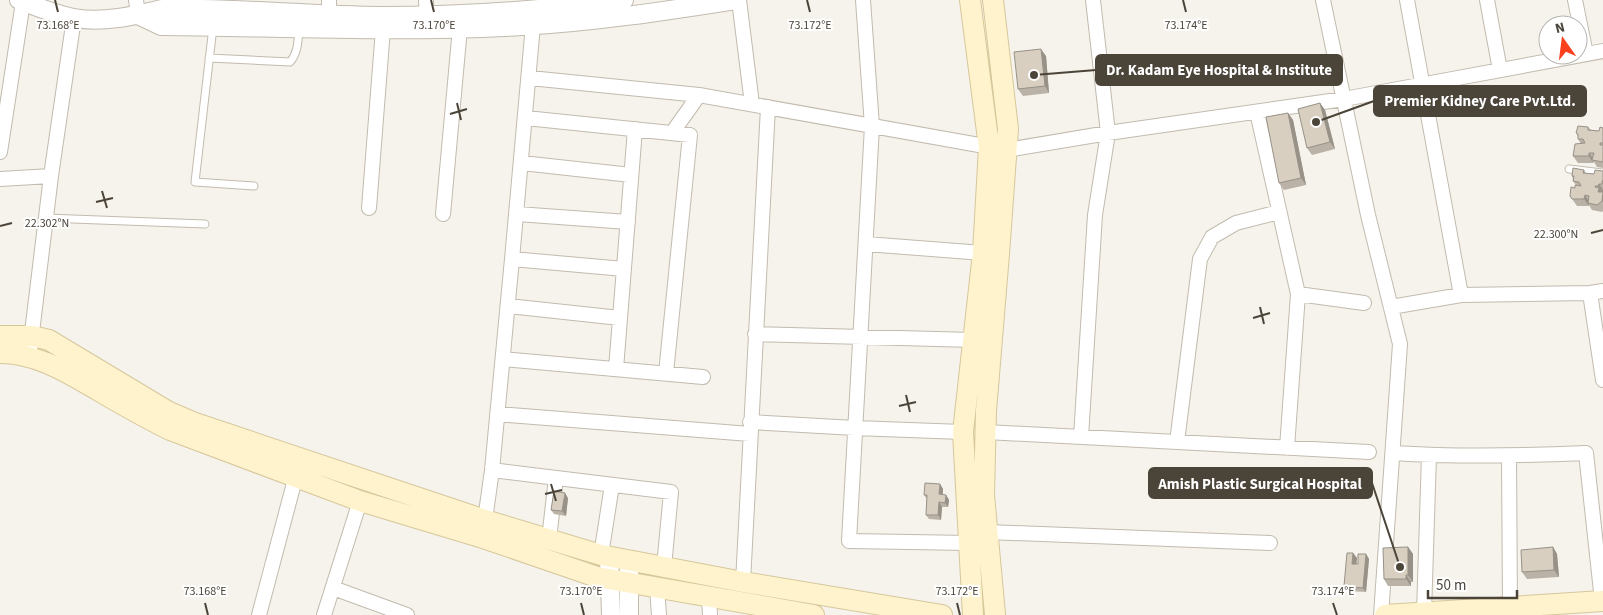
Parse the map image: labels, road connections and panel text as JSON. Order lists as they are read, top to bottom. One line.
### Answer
{"places":["Dr. Kadam Eye Hospital & Institute","Premier Kidney Care Pvt.Ltd.","Amish Plastic Surgical Hospital"],"scale_bar":"50 m","north":"top","coordinates":["73.174°E","73.168°E","73.170°E","73.172°E","22.302°N","22.300°N"]}
